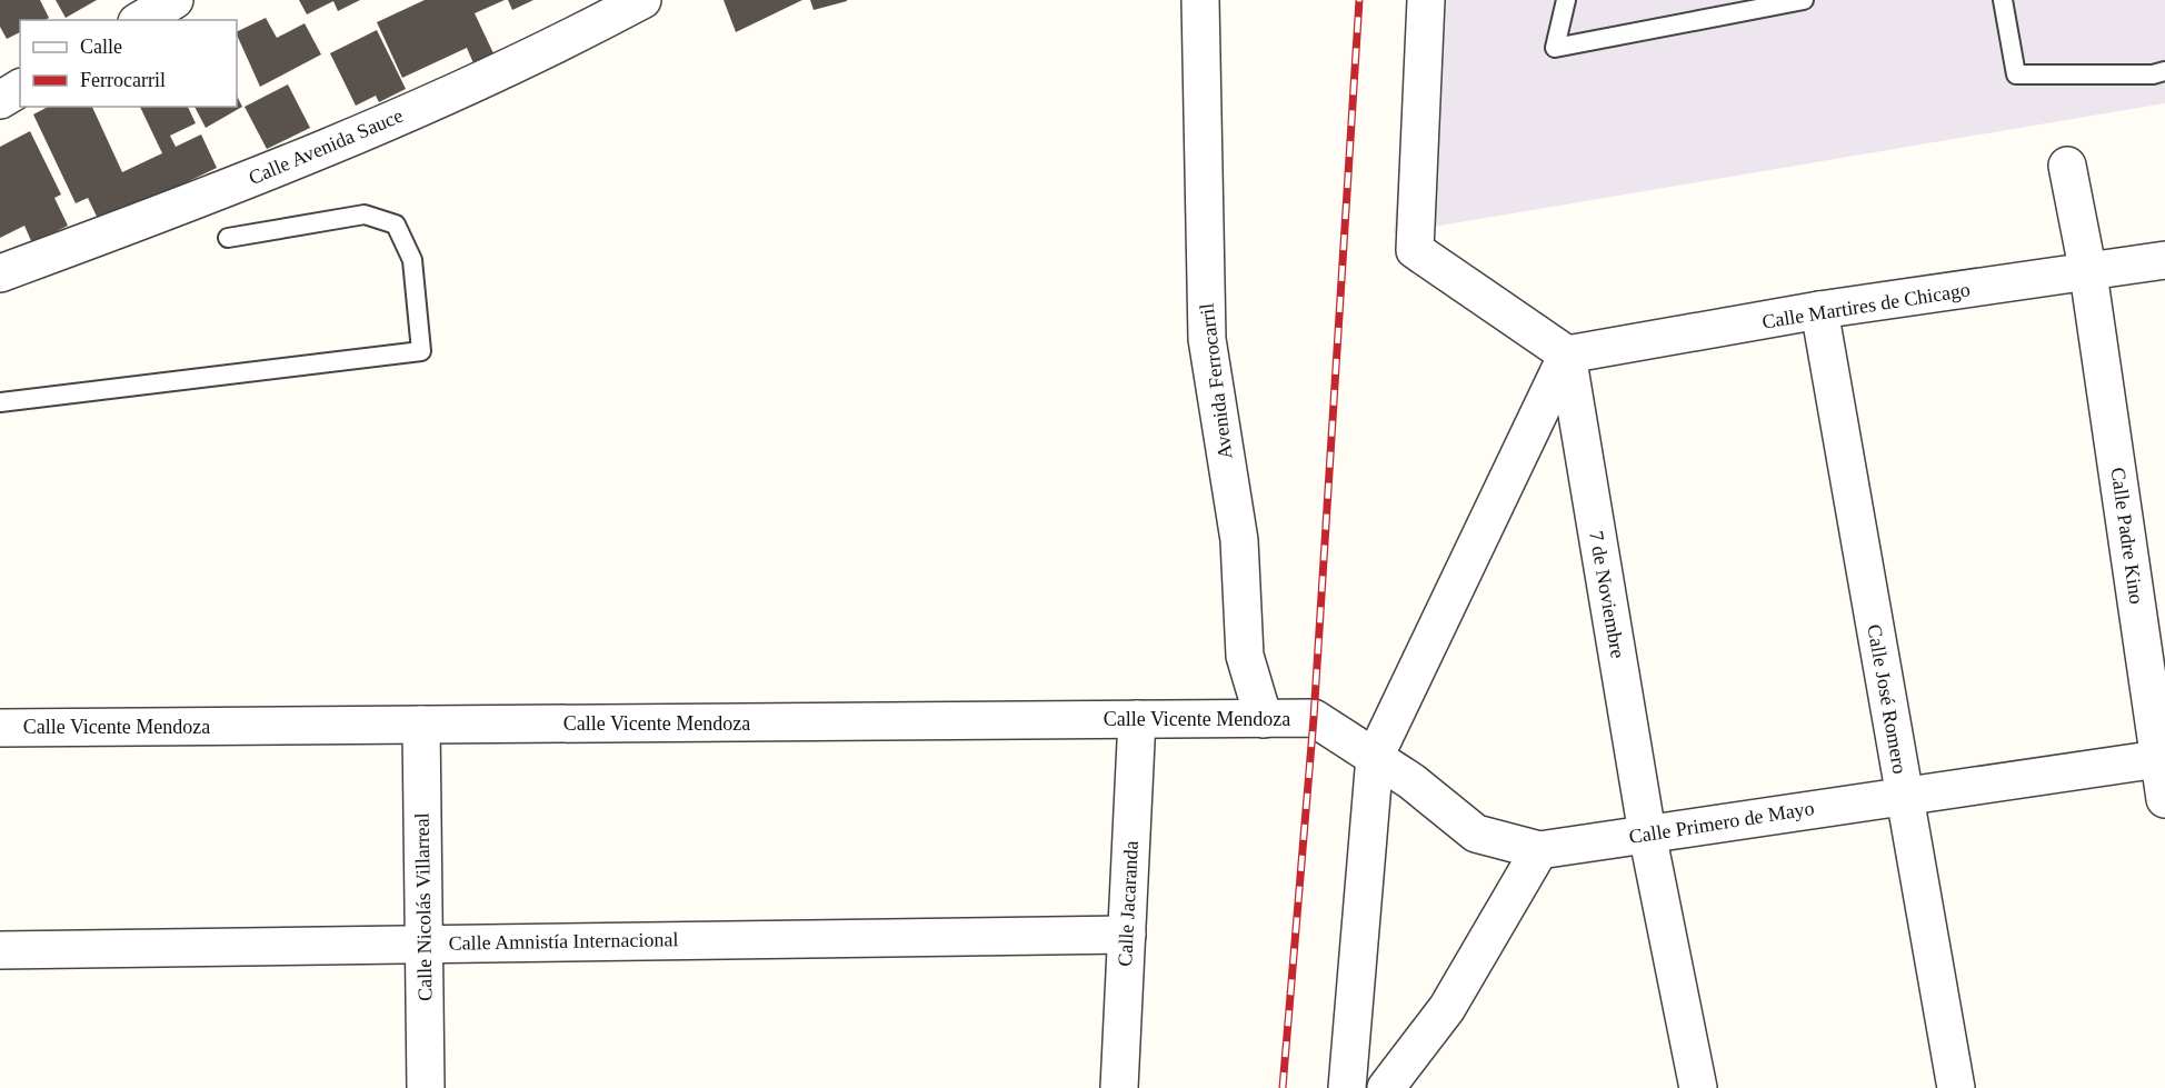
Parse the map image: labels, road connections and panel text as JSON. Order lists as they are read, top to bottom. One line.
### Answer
{"streets":{"street":["Calle Avenida Sauce","Calle Martires de Chicago","Avenida Ferrocarril","Calle Padre Kino","7 de Noviembre","Calle José Romero","Calle Vicente Mendoza","Calle Primero de Mayo","Calle Jacaranda","Calle Nicolás Villarreal","Calle Amnistía Internacional"]},"crossings":[["Calle Martires de Chicago","Calle Padre Kino"],["Calle Martires de Chicago","7 de Noviembre"],["Calle Martires de Chicago","Calle José Romero"],["Avenida Ferrocarril","Calle Vicente Mendoza"],["Calle Padre Kino","Calle Primero de Mayo"],["7 de Noviembre","Calle Primero de Mayo"],["Calle José Romero","Calle Primero de Mayo"],["Calle Vicente Mendoza","Calle Primero de Mayo"],["Calle Vicente Mendoza","Calle Jacaranda"],["Calle Vicente Mendoza","Calle Nicolás Villarreal"],["Calle Jacaranda","Calle Amnistía Internacional"],["Calle Nicolás Villarreal","Calle Amnistía Internacional"]],"legend":["Calle","Ferrocarril"]}
